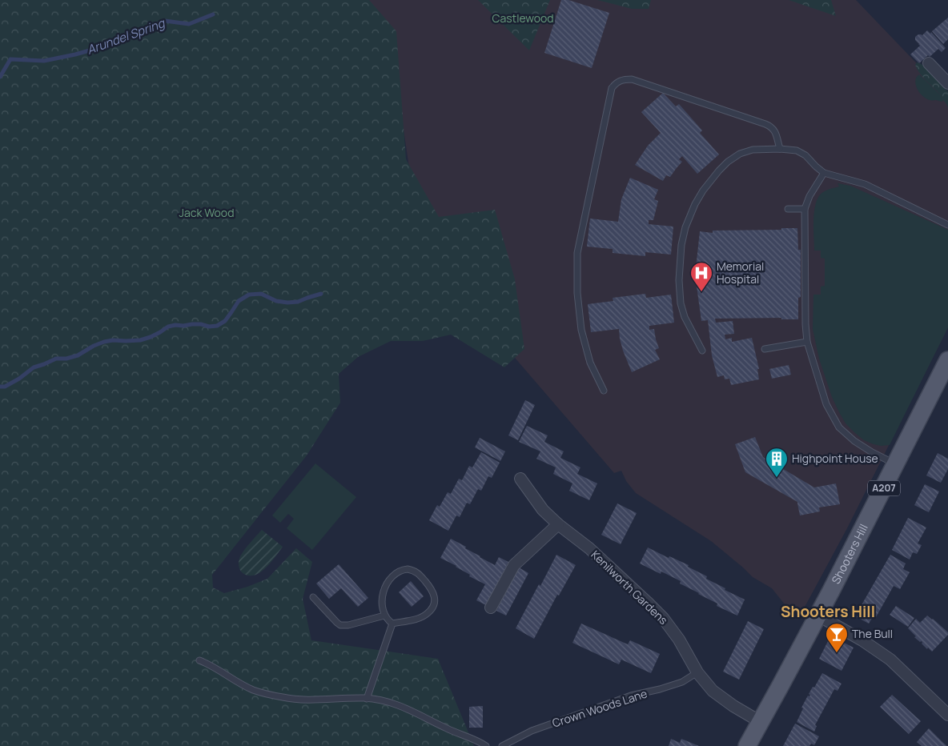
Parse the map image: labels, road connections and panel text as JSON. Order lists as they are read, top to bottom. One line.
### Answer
{"streets":{"main road":["A207","Shooters Hill"],"street":["Kenilworth Gardens"],"lane":["Crown Woods Lane"]},"crossings":[["Shooters Hill","Kenilworth Gardens"],["Kenilworth Gardens","Crown Woods Lane"]],"districts":["Shooters Hill"],"water":["Arundel Spring"],"parks":["Castlewood","Jack Wood"],"places":{"hospital":["Memorial Hospital"],"building":["Highpoint House"],"bar":["The Bull"]}}
